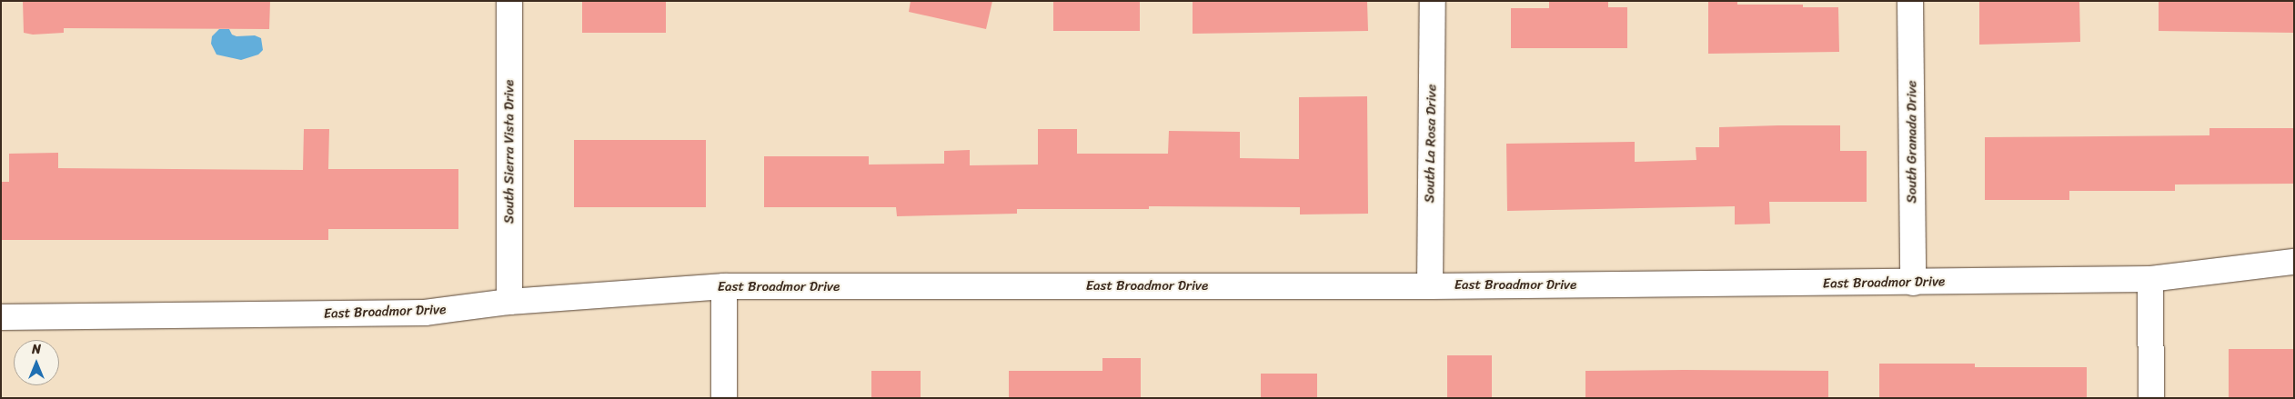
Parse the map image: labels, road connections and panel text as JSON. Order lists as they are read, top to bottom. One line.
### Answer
{"streets":{"street":["South Granada Drive","South La Rosa Drive","South Sierra Vista Drive","East Broadmor Drive"]},"crossings":[["South Granada Drive","East Broadmor Drive"],["South La Rosa Drive","East Broadmor Drive"],["South Sierra Vista Drive","East Broadmor Drive"]],"north":"top"}
